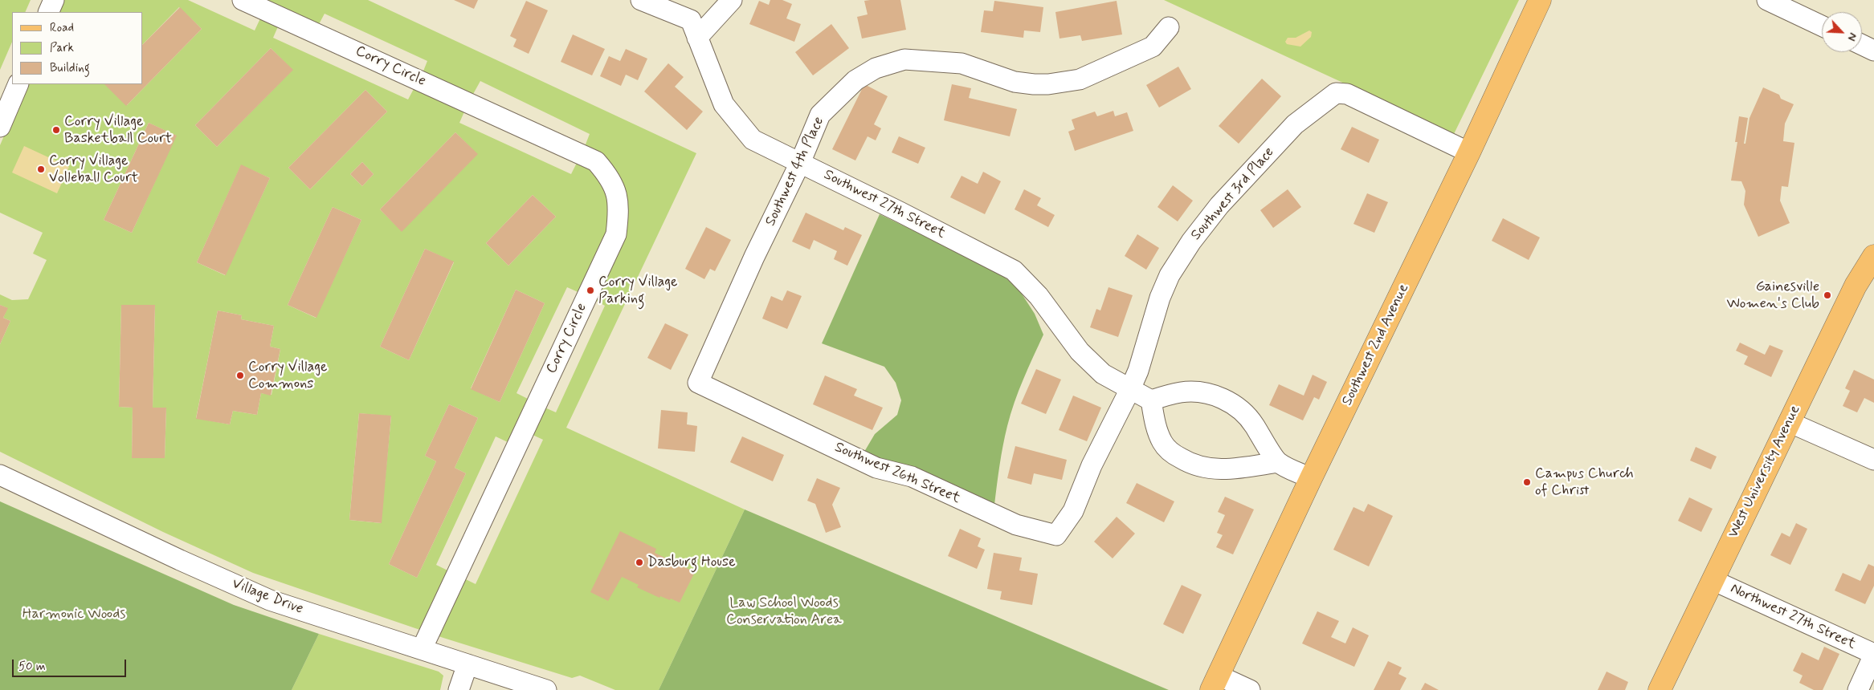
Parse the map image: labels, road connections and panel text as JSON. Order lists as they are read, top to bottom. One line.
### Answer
{"streets":{"main road":["Southwest 2nd Avenue","West University Avenue"],"street":["Corry Circle","Southwest 4th Place","Southwest 3rd Place","Southwest 27th Street","Southwest 26th Street","Village Drive","Northwest 27th Street"]},"crossings":[["Corry Circle","Village Drive"],["Southwest 4th Place","Southwest 27th Street"],["Southwest 4th Place","Southwest 26th Street"],["Southwest 3rd Place","Southwest 27th Street"],["Southwest 3rd Place","Southwest 2nd Avenue"],["Southwest 3rd Place","Southwest 26th Street"],["West University Avenue","Northwest 27th Street"]],"parks":["Law School Woods Conservation Area","Harmonic Woods"],"places":["Corry Village Basketball Court","Corry Village Volleball Court","Corry Village Parking","Gainesville Women's Club","Corry Village Commons","Campus Church of Christ","Dasburg House"],"legend":["Road","Park","Building"],"scale_bar":"50 m","north":"bottom right"}
